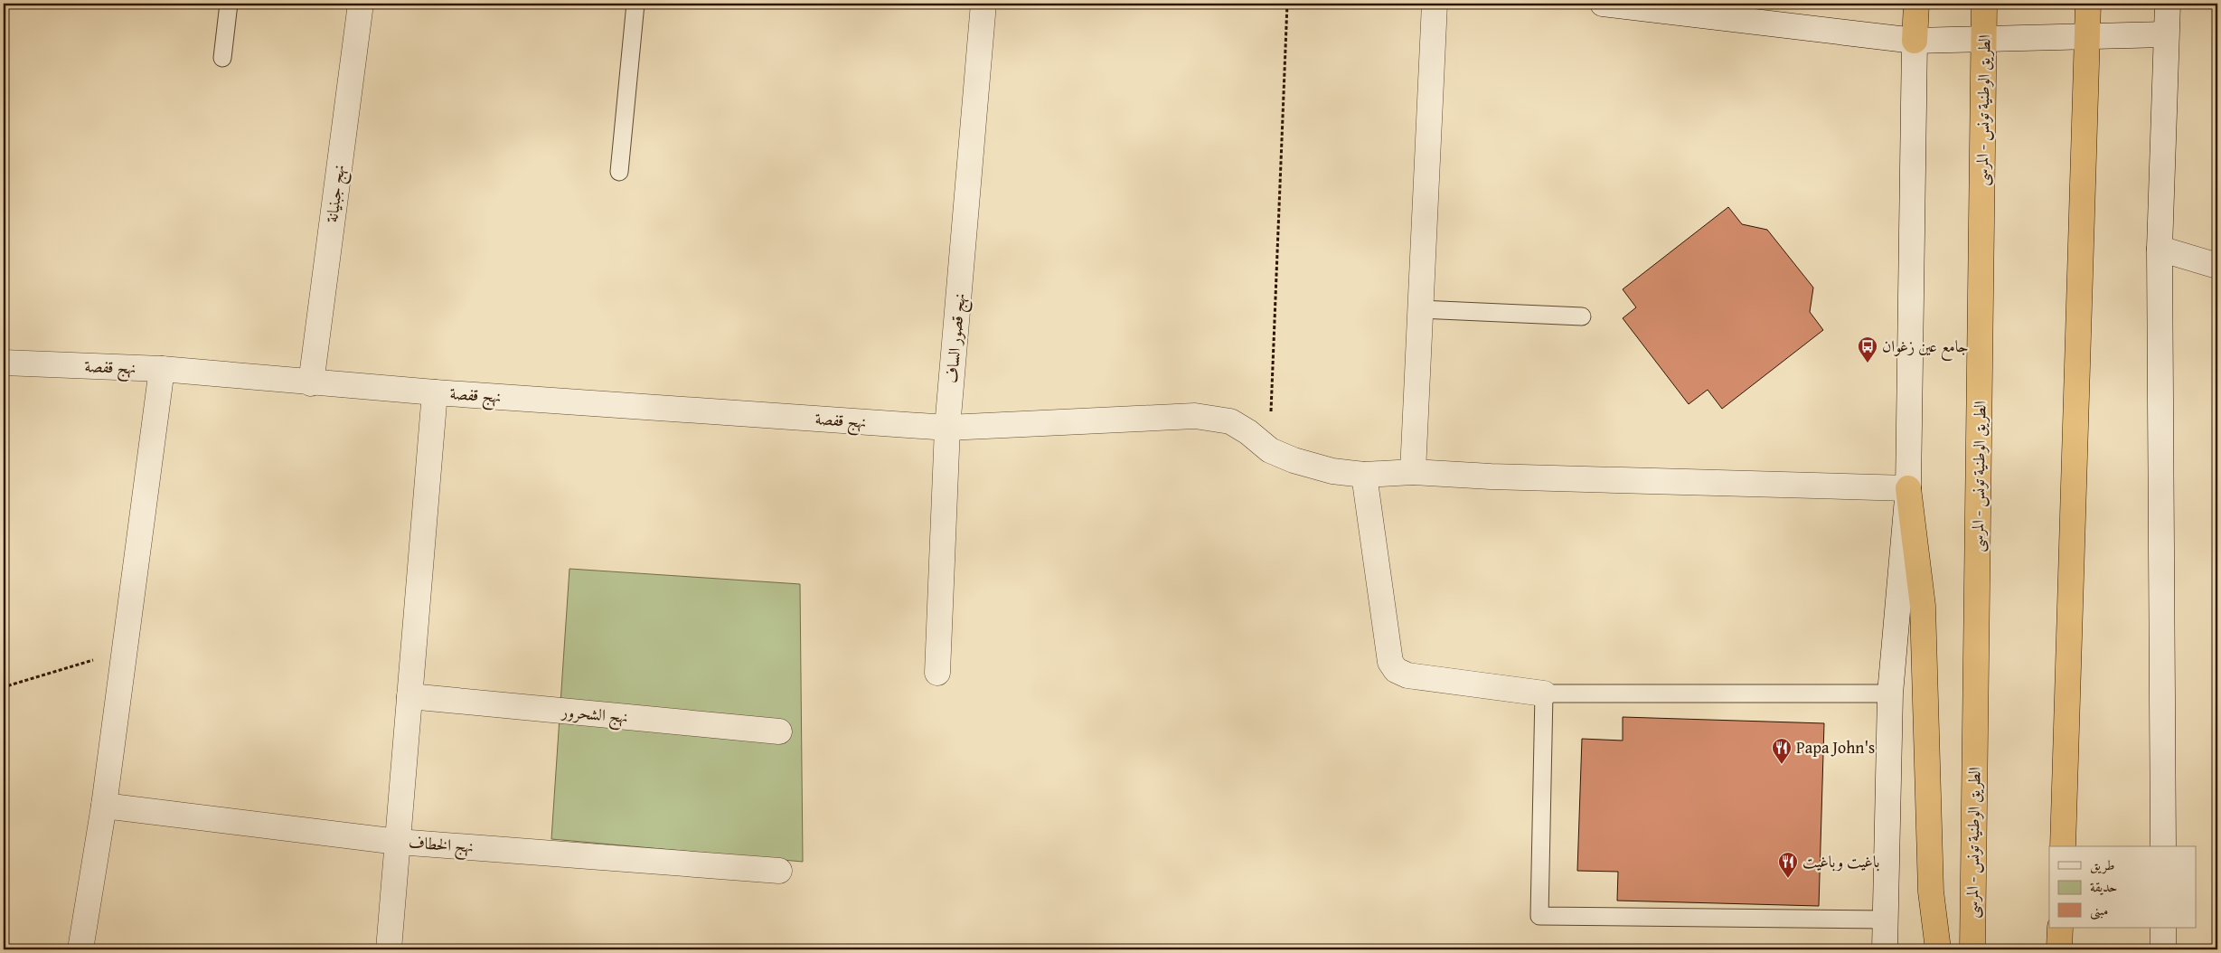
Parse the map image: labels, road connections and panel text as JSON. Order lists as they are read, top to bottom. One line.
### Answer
{"streets":{"highway":["الطريق الوطنية تونس - المرسى"],"street":["نهج جبنيانة","نهج قصور الساف","نهج قفصة","نهج الشحرور","نهج الخطاف"]},"crossings":[["نهج جبنيانة","نهج قفصة"],["نهج قصور الساف","نهج قفصة"]],"places":{"bus stop":["جامع عين زغوان"],"restaurant":["Papa John's","باغيت وباغيت"]},"legend":["طريق","حديقة","مبنى"]}
